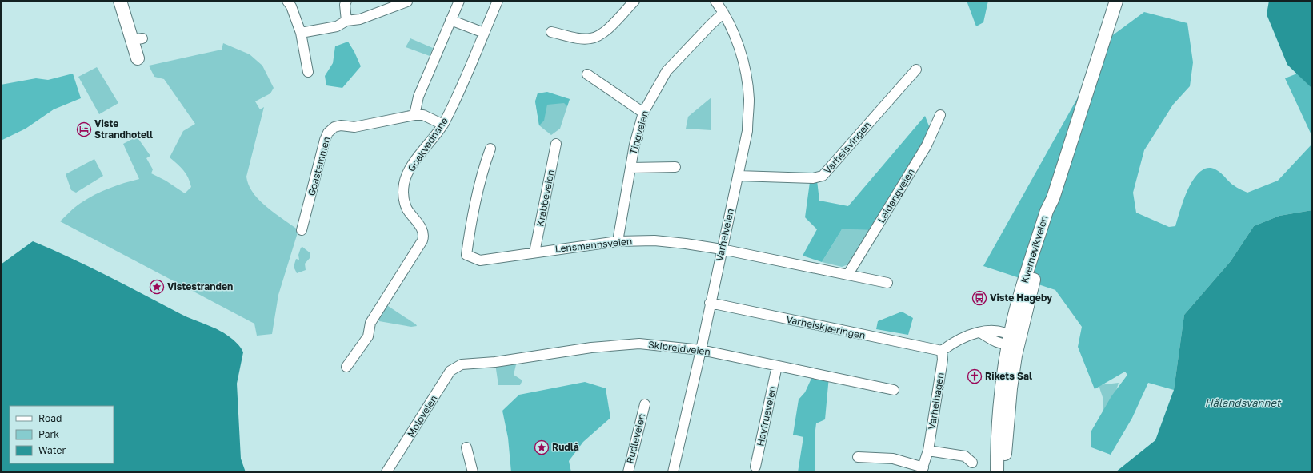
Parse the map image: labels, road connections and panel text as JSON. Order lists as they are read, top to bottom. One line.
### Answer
{"streets":{"main road":["Kvernevikveien"],"street":["Tingveien","Goakvednane","Varheisvingen","Goastemmen","Leidangveien","Krabbeveien","Varheiveien","Lensmannsveien","Varheiskjæringen","Skipreidveien","Varheihagen","Moloveien","Havfrueveien","Rudleveien"]},"crossings":[["Tingveien","Varheiveien"],["Tingveien","Lensmannsveien"],["Goakvednane","Goastemmen"],["Varheisvingen","Varheiveien"],["Leidangveien","Lensmannsveien"],["Krabbeveien","Lensmannsveien"],["Varheiveien","Lensmannsveien"],["Varheiveien","Varheiskjæringen"],["Varheiveien","Skipreidveien"],["Varheiskjæringen","Varheihagen"],["Skipreidveien","Moloveien"],["Skipreidveien","Havfrueveien"]],"water":["Hålandsvannet"],"places":{"hotel":["Viste Strandhotell"],"place":["Vistestranden","Rudlå"],"bus stop":["Viste Hageby"],"church":["Rikets Sal"]},"legend":["Road","Park","Water"]}
